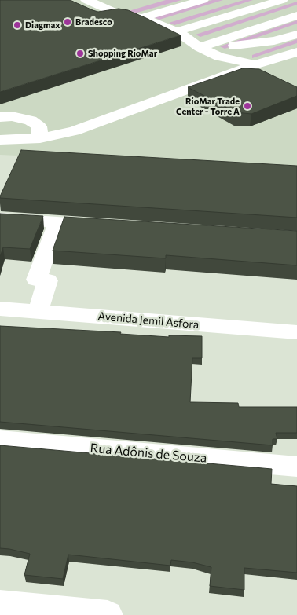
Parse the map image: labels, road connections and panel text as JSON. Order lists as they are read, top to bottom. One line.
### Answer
{"streets":{"street":["Avenida Jemil Asfora","Rua Adônis de Souza"]},"places":["Bradesco","Diagmax","Shopping RioMar","RioMar Trade Center - Torre A"]}
